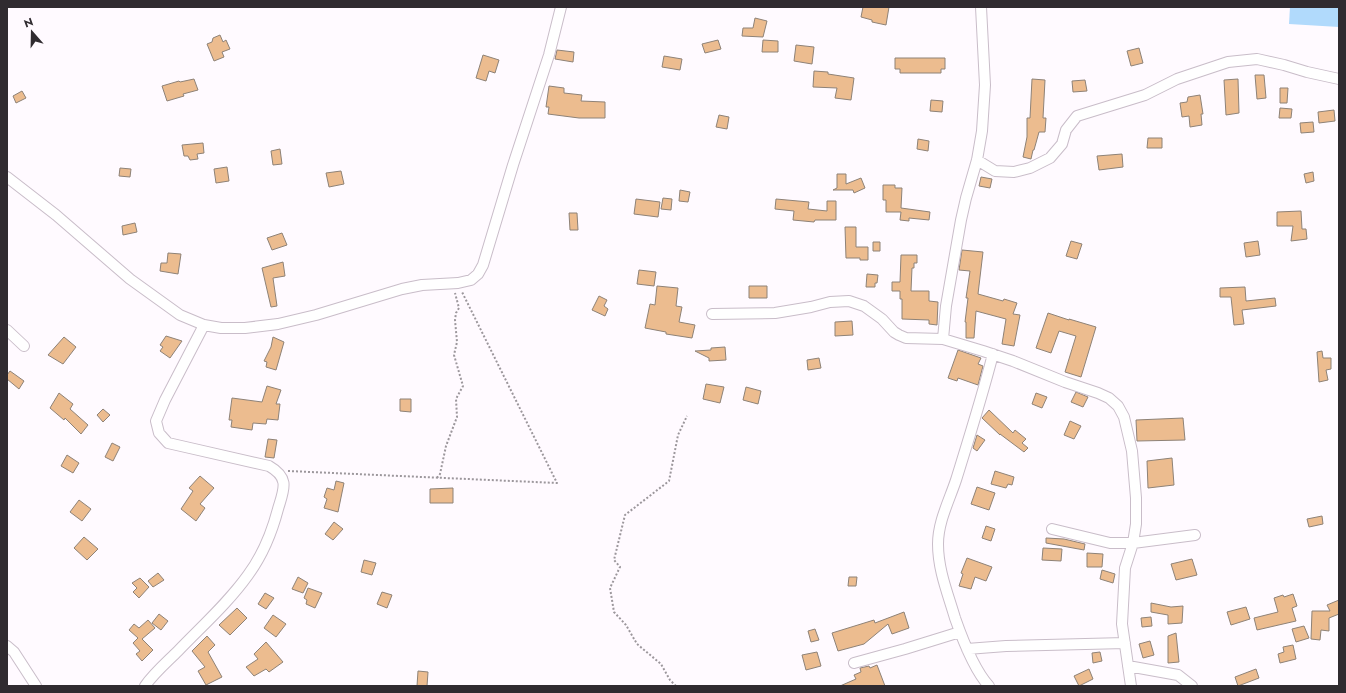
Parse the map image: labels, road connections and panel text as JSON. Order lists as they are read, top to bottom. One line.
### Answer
{"north":"top"}
